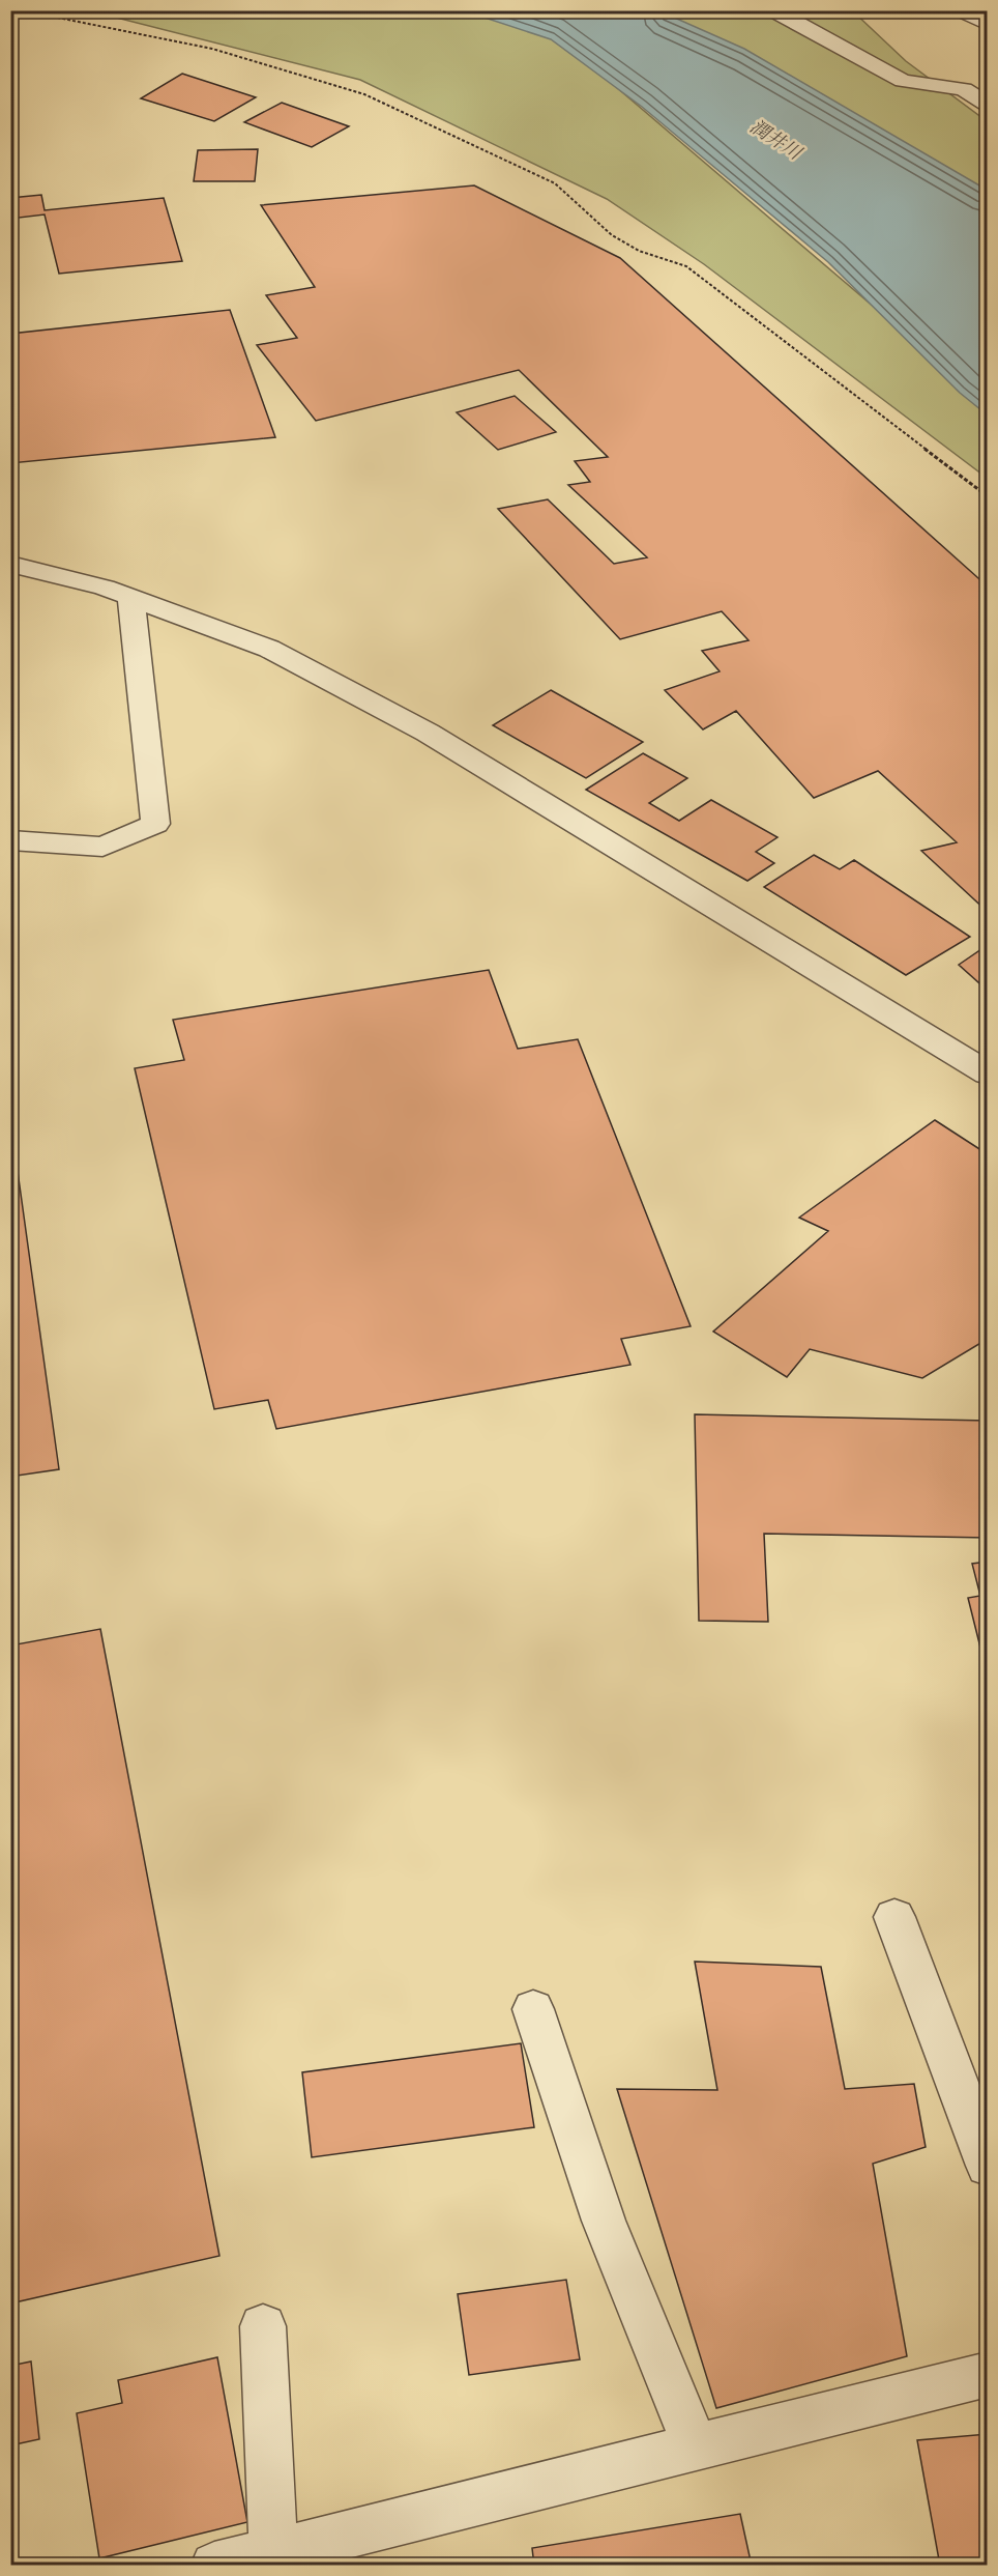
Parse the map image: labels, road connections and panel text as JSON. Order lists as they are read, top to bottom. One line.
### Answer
{"water":["潤井川"]}
